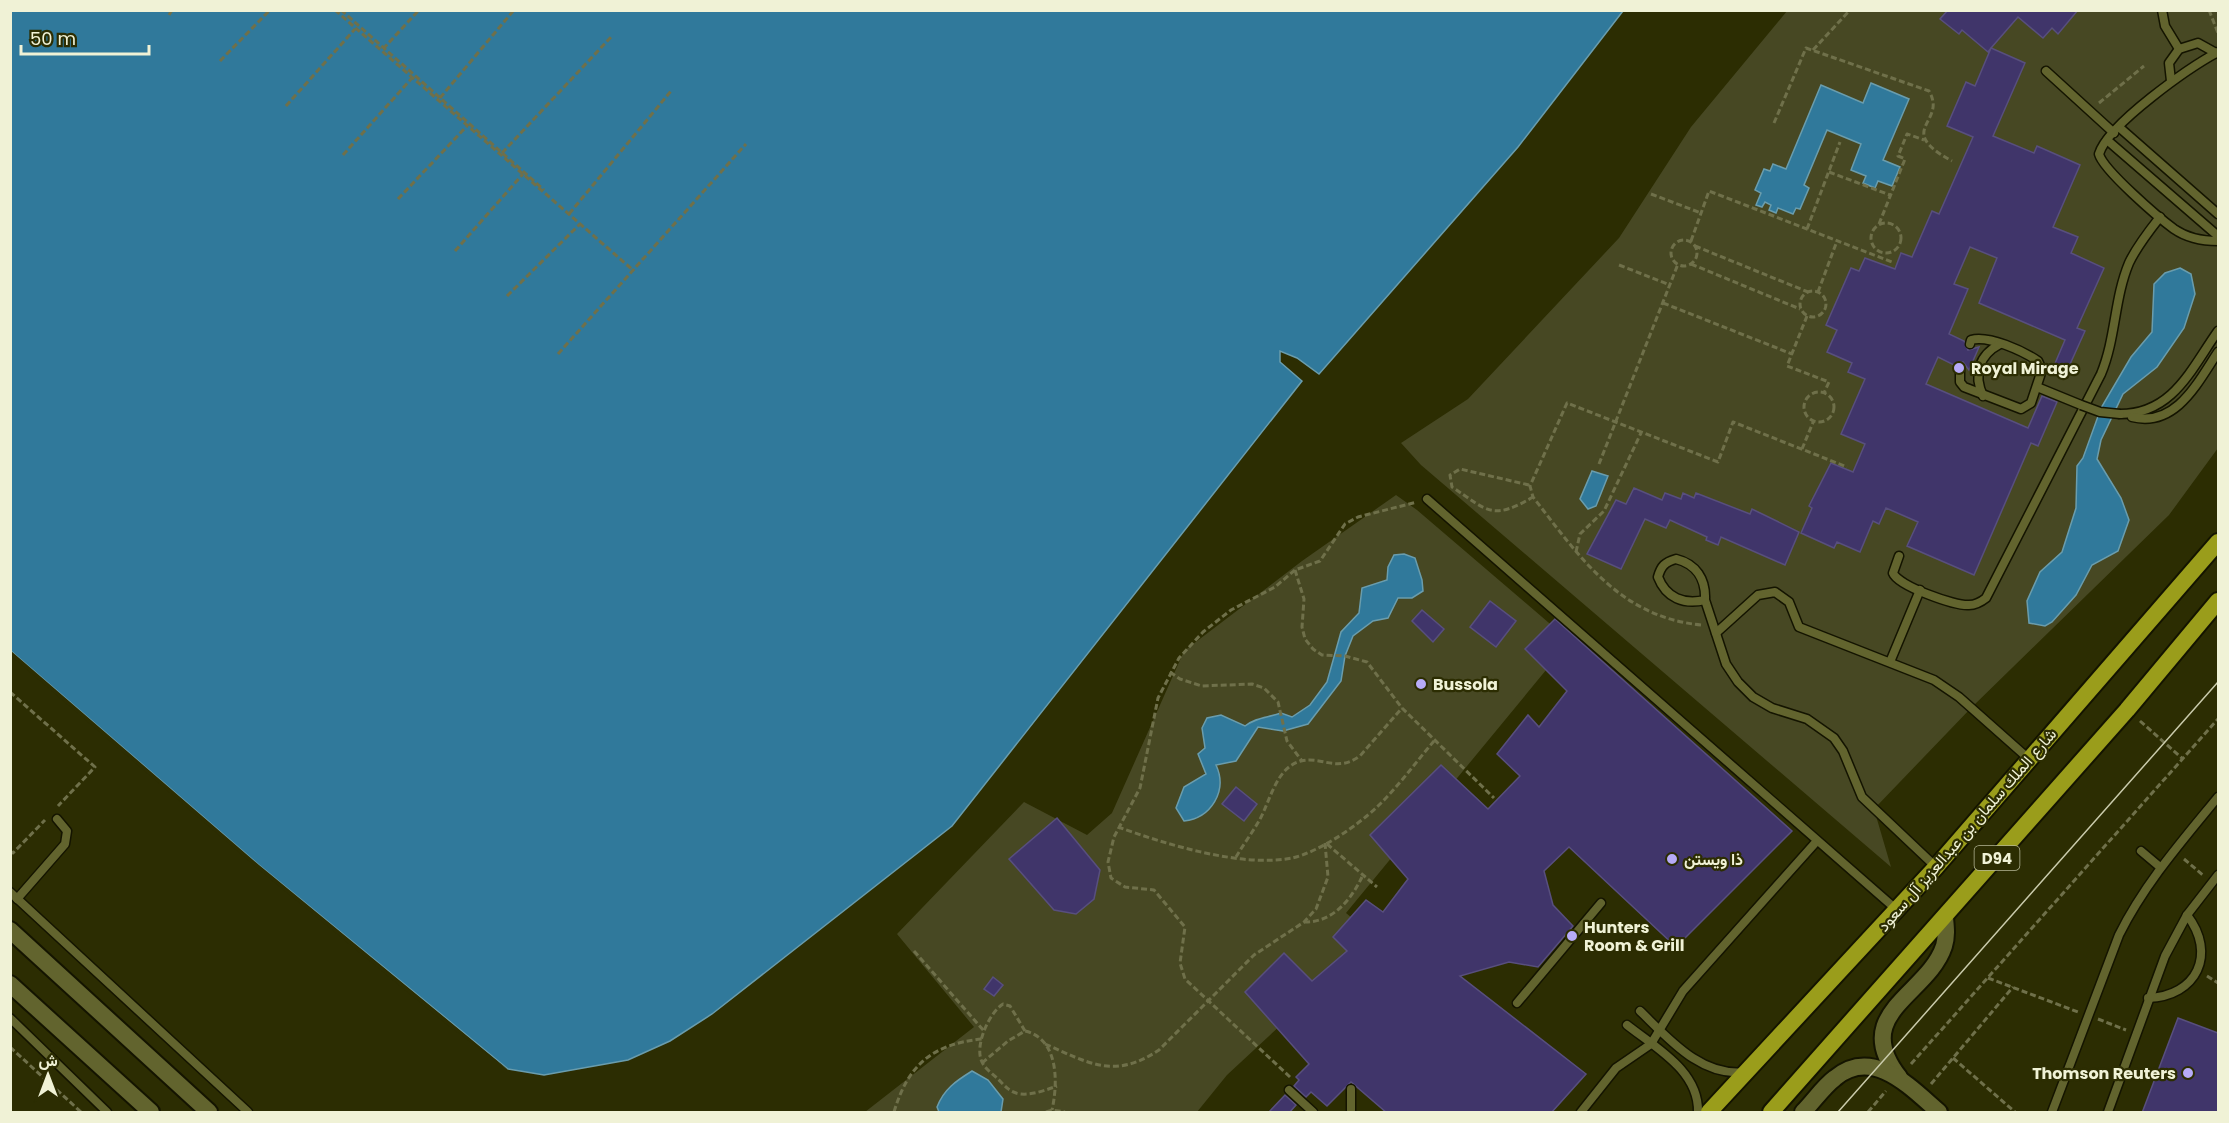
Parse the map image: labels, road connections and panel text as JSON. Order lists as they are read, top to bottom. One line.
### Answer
{"streets":{"main road":["شارع الملك سلمان بن عبدالعزيز آل سعود","D94"]},"places":["Royal Mirage","Bussola","ذا ويستن","Hunters Room & Grill","Thomson Reuters"],"scale_bar":"50 m","north":"top"}
